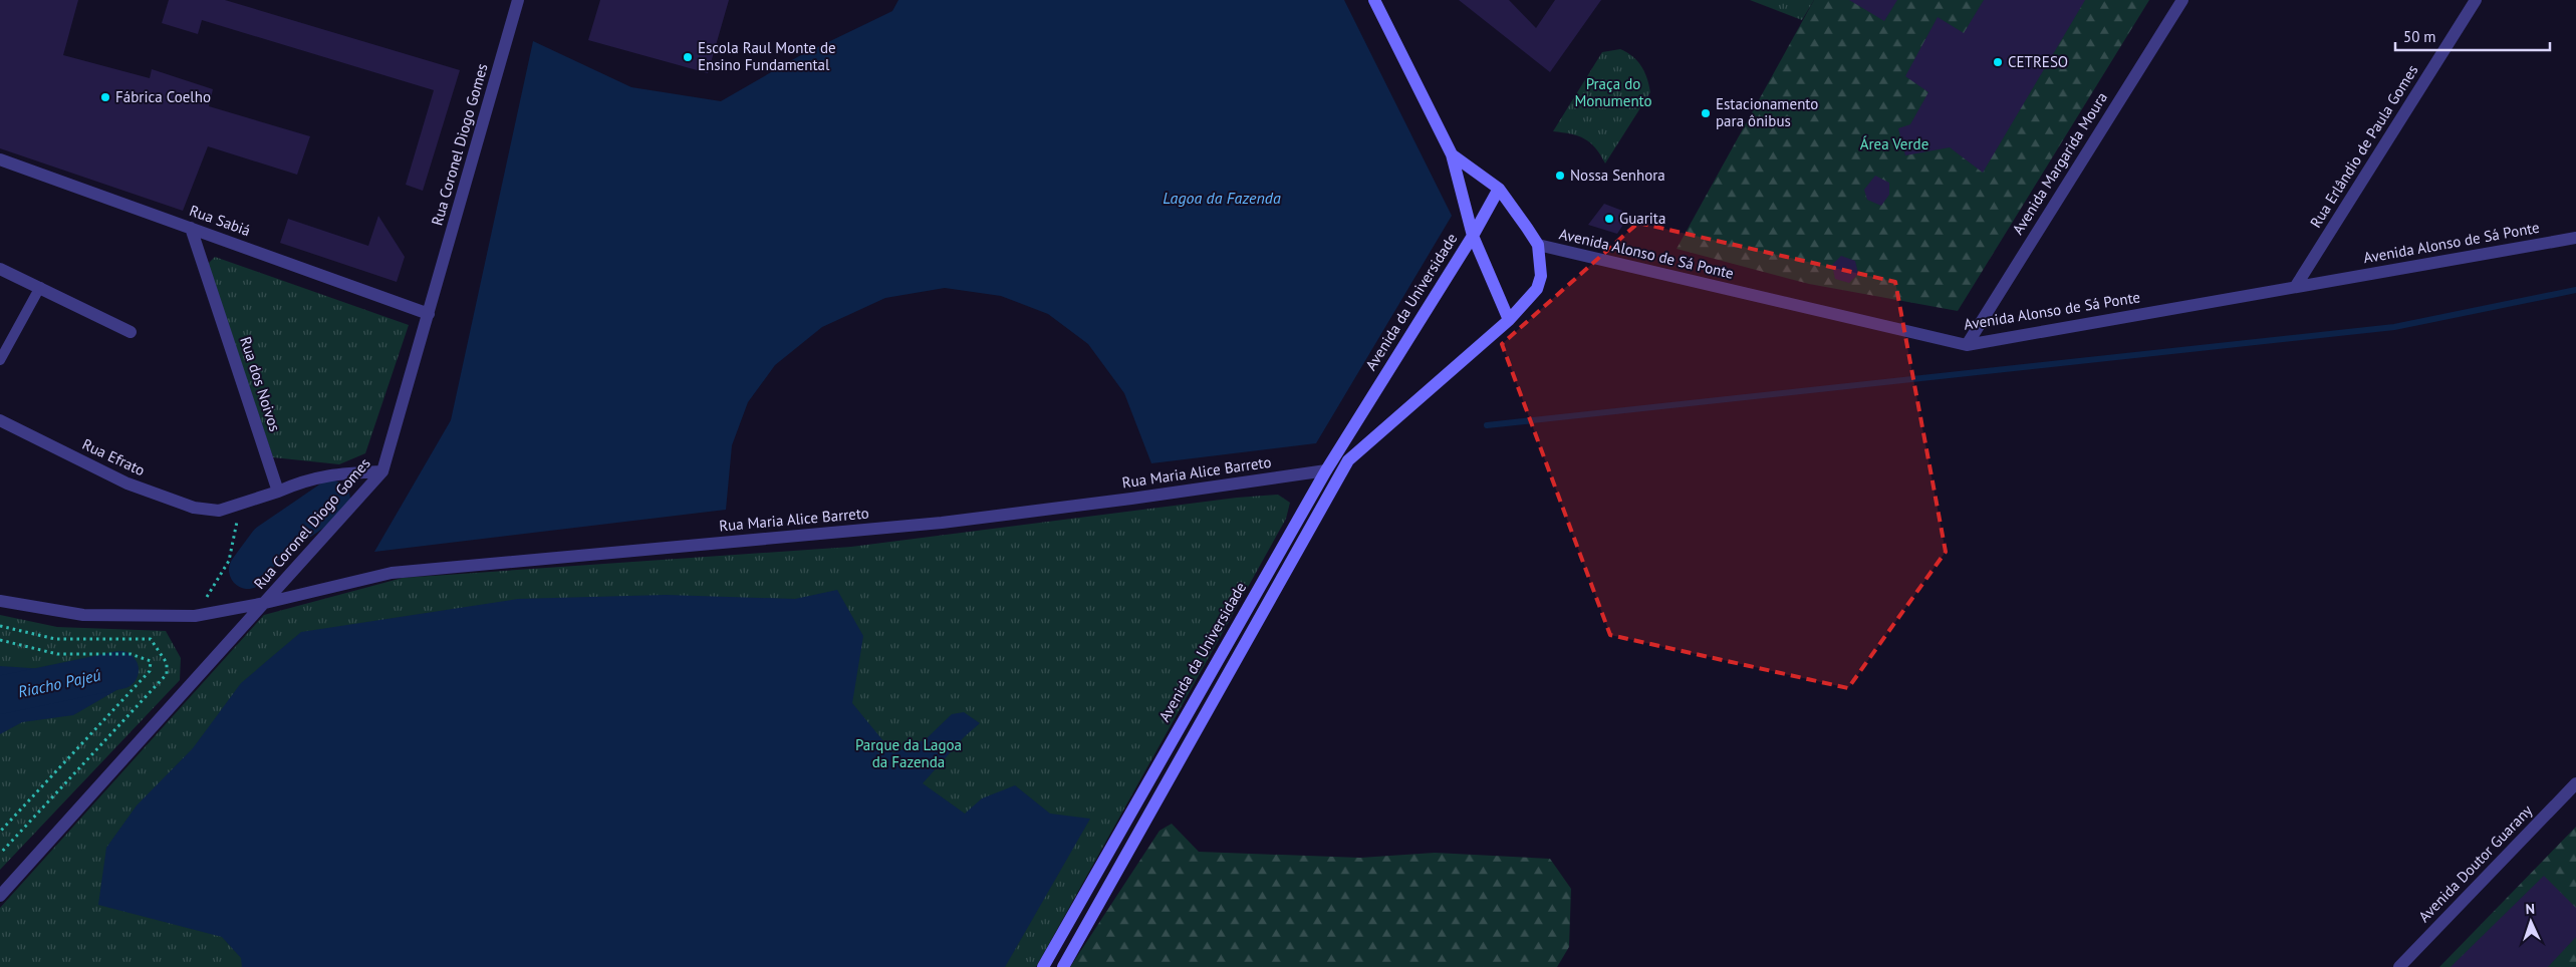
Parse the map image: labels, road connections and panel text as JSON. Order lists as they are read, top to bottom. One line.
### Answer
{"streets":{"main road":["Avenida da Universidade"],"street":["Rua Coronel Diogo Gomes","Rua Erlândio de Paula Gomes","Avenida Margarida Moura","Rua Sabiá","Avenida Alonso de Sá Ponte","Rua dos Noivos","Rua Efrato","Rua Maria Alice Barreto","Avenida Doutor Guarany"]},"crossings":[["Rua Coronel Diogo Gomes","Rua Sabiá"],["Rua Coronel Diogo Gomes","Rua Maria Alice Barreto"],["Rua Erlândio de Paula Gomes","Avenida Alonso de Sá Ponte"],["Avenida Margarida Moura","Avenida Alonso de Sá Ponte"],["Rua Sabiá","Rua dos Noivos"],["Avenida da Universidade","Rua Maria Alice Barreto"]],"water":["Lagoa da Fazenda","Riacho Pajeú"],"parks":["Praça do Monumento","Área Verde","Parque da Lagoa da Fazenda"],"places":["Escola Raul Monte de Ensino Fundamental","CETRESO","Fábrica Coelho","Estacionamento para ônibus","Nossa Senhora","Guarita"],"scale_bar":"50 m","north":"top"}
